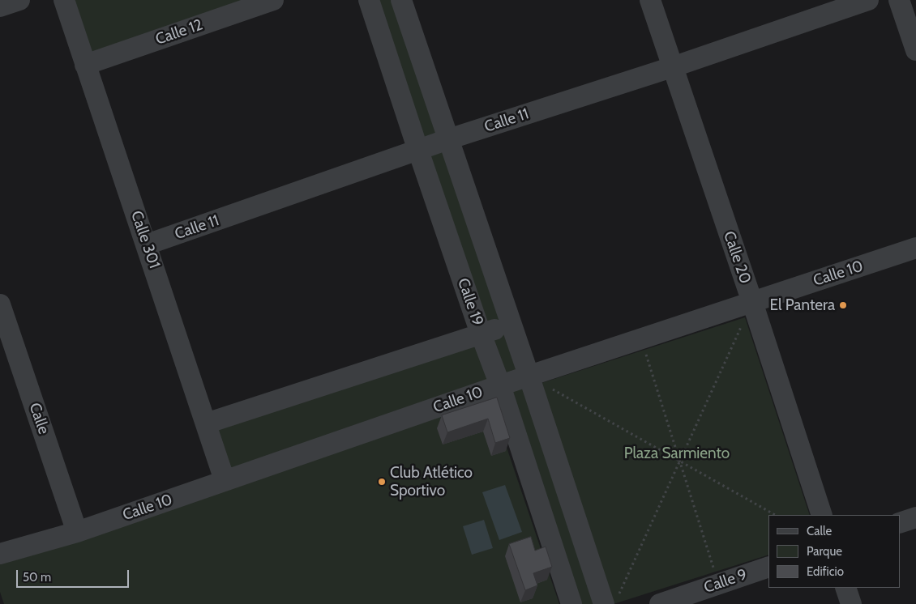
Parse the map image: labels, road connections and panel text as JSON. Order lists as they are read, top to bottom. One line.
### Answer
{"streets":{"street":["Calle 12","Calle 11","Calle 301","Calle 20","Calle 10","Calle 19","Calle","Calle 9"]},"crossings":[["Calle 12","Calle 301"],["Calle 11","Calle 301"],["Calle 11","Calle 20"],["Calle 11","Calle 19"],["Calle 301","Calle 10"],["Calle 20","Calle 10"],["Calle 10","Calle 19"],["Calle 10","Calle"]],"parks":["Plaza Sarmiento"],"places":["El Pantera","Club Atlético Sportivo"],"legend":["Calle","Parque","Edificio"],"scale_bar":"50 m"}
